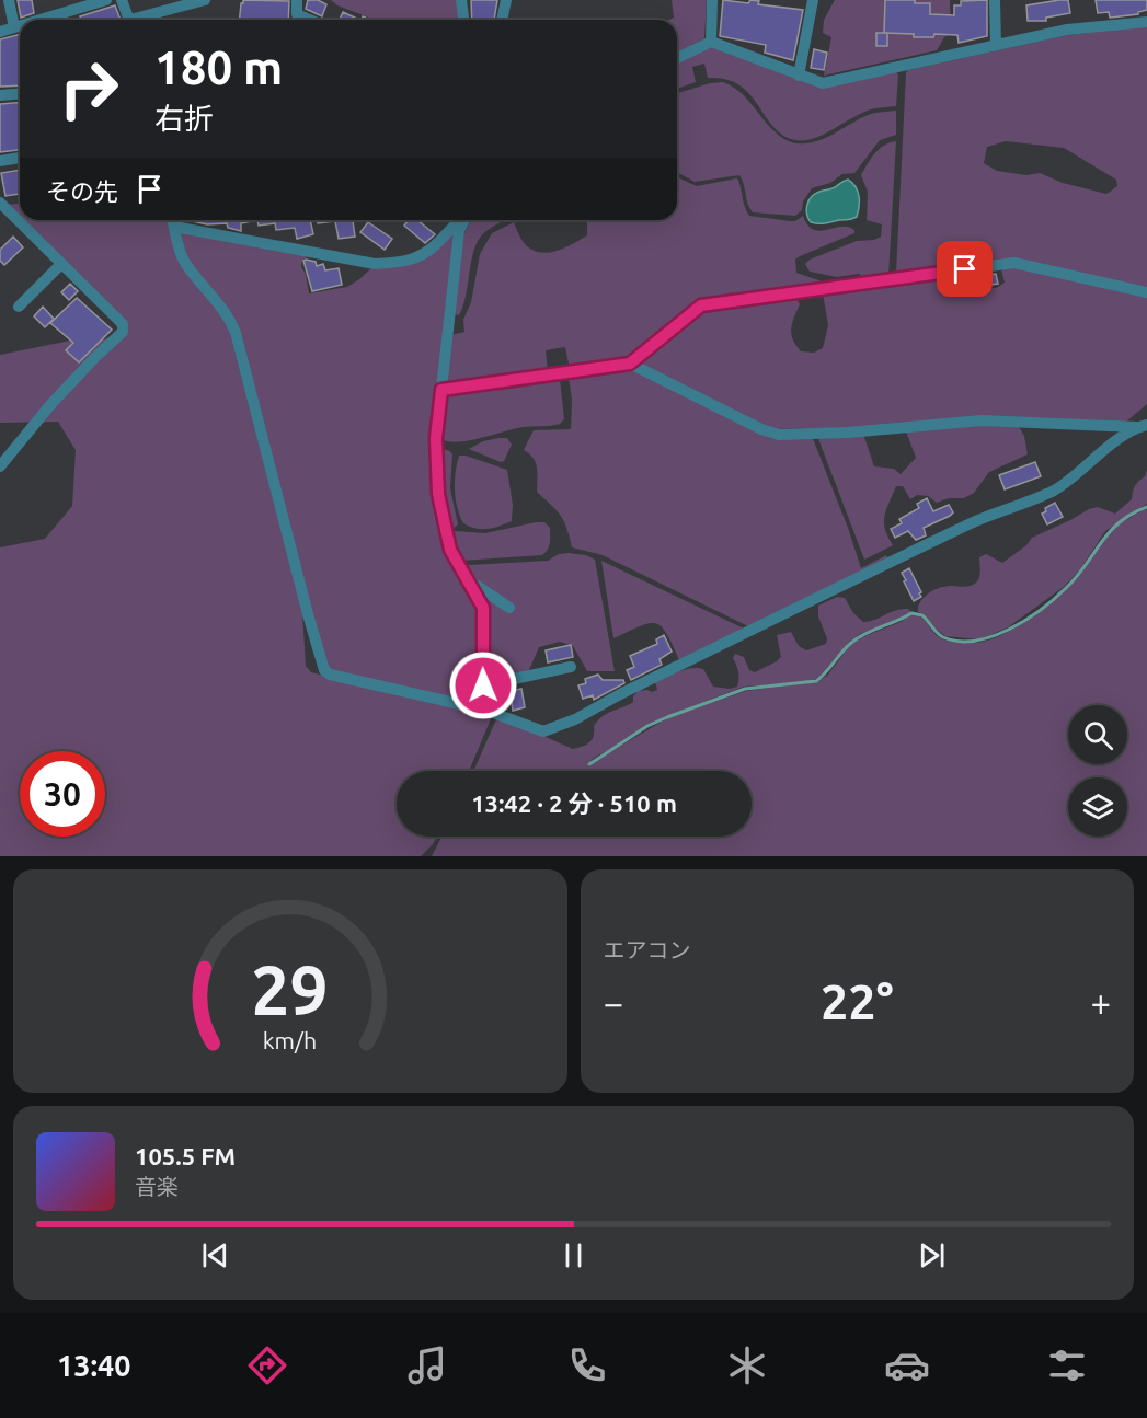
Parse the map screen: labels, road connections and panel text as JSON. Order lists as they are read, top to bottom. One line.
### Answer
{"page":{"turn":["180 m","右折"],"then":"その先","limit":"30","trip":"13:42 · 2 分 · 510 m","tile":"エアコン","heat":["−","22°","+"],"song":["105.5 FM","音楽"],"tabs":"13:40","gauge":["29","km/h"]}}
